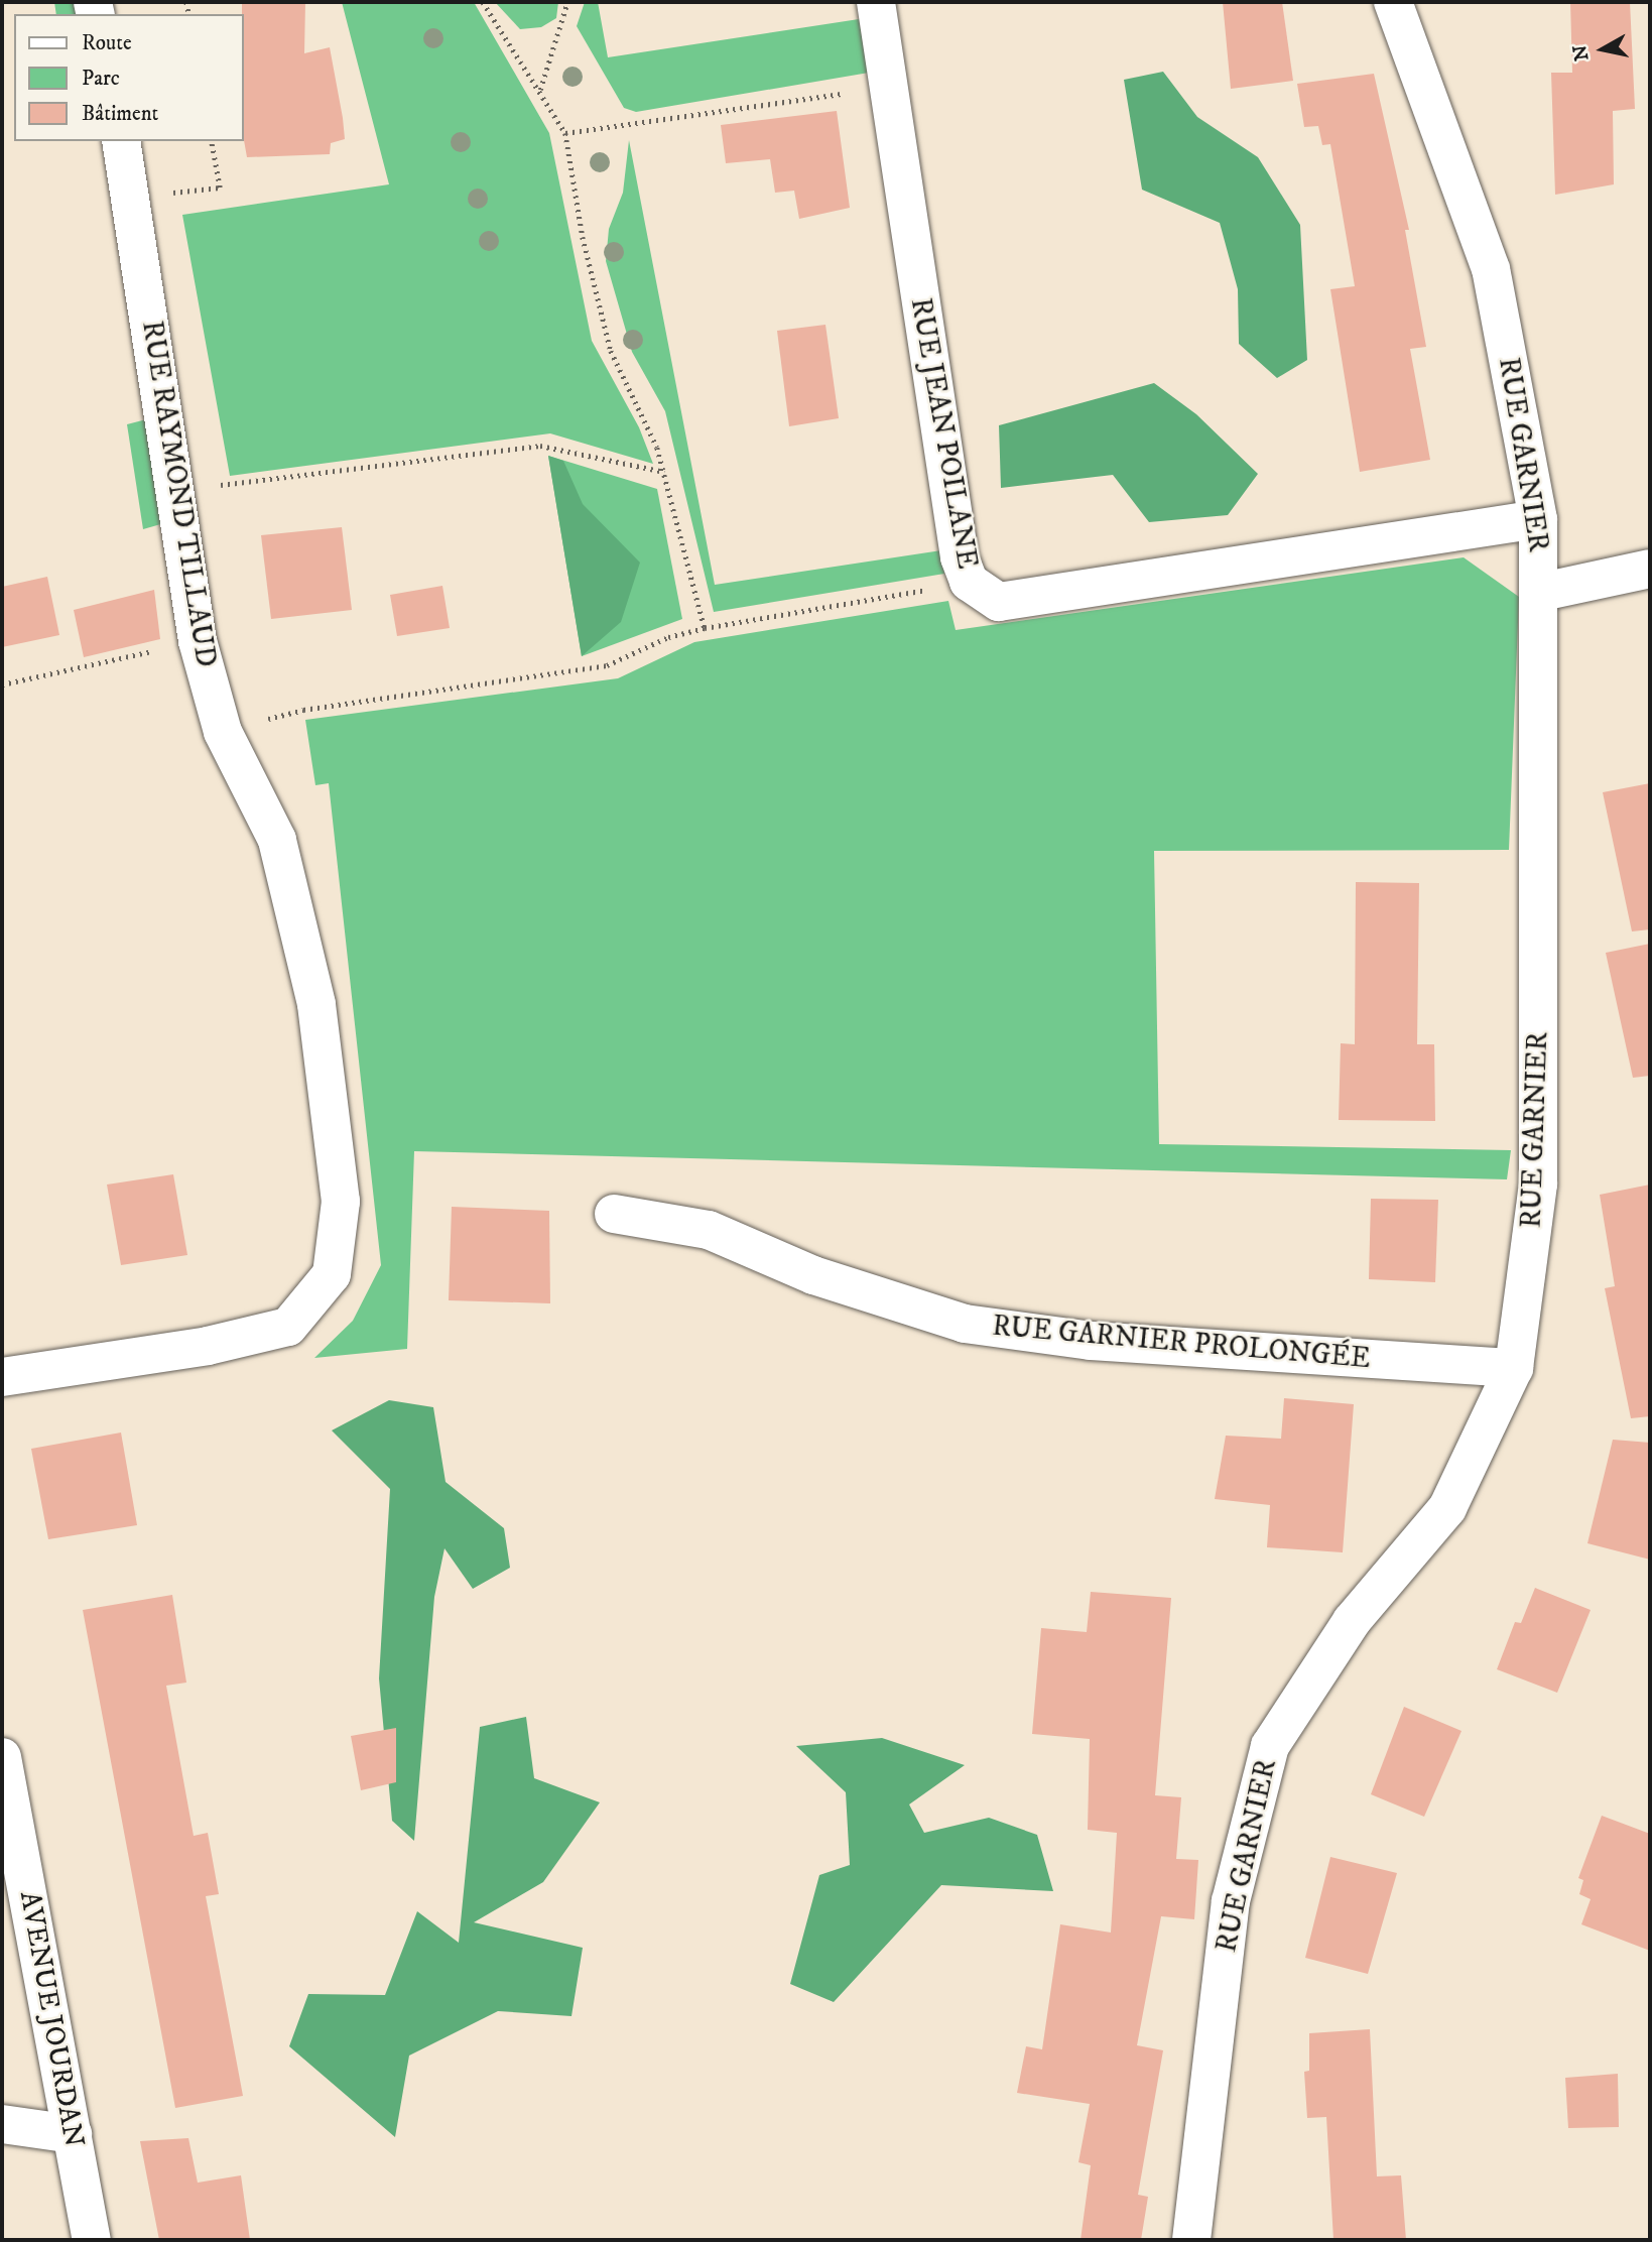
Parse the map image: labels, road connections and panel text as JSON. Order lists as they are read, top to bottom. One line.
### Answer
{"streets":{"street":["RUE JEAN POILANE","RUE GARNIER","RUE RAYMOND TILLAUD","RUE GARNIER PROLONGÉE","AVENUE JOURDAN"]},"crossings":[["RUE JEAN POILANE","RUE GARNIER"],["RUE GARNIER","RUE GARNIER PROLONGÉE"]],"legend":["Route","Parc","Bâtiment"],"north":"left"}
